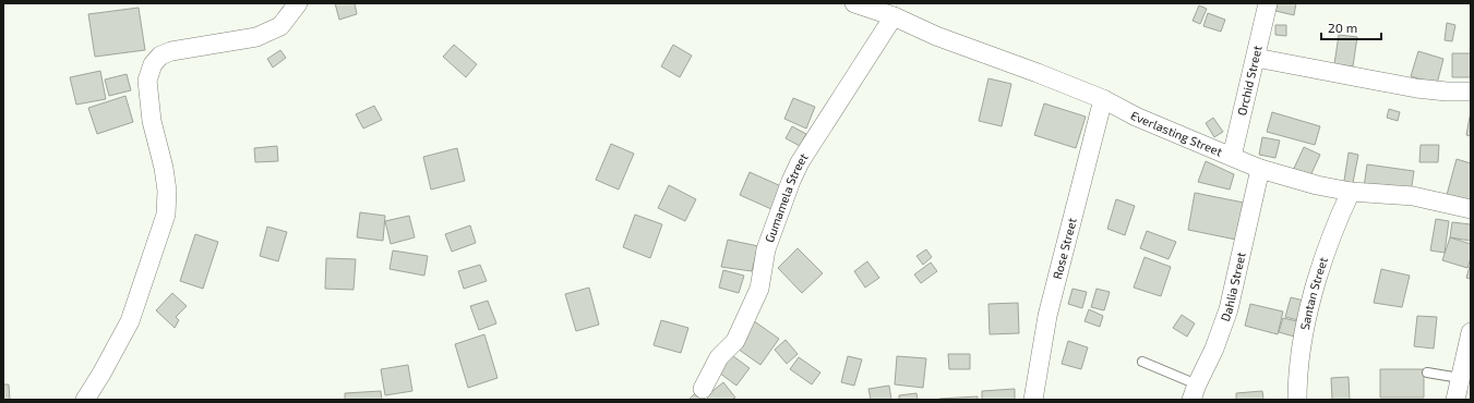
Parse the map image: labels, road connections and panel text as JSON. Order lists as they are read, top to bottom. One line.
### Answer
{"streets":{"street":["Orchid Street","Everlasting Street","Gumamela Street","Rose Street","Dahlia Street","Santan Street"]},"crossings":[["Orchid Street","Everlasting Street"],["Everlasting Street","Gumamela Street"],["Everlasting Street","Rose Street"],["Everlasting Street","Dahlia Street"],["Everlasting Street","Santan Street"]],"scale_bar":"20 m"}
